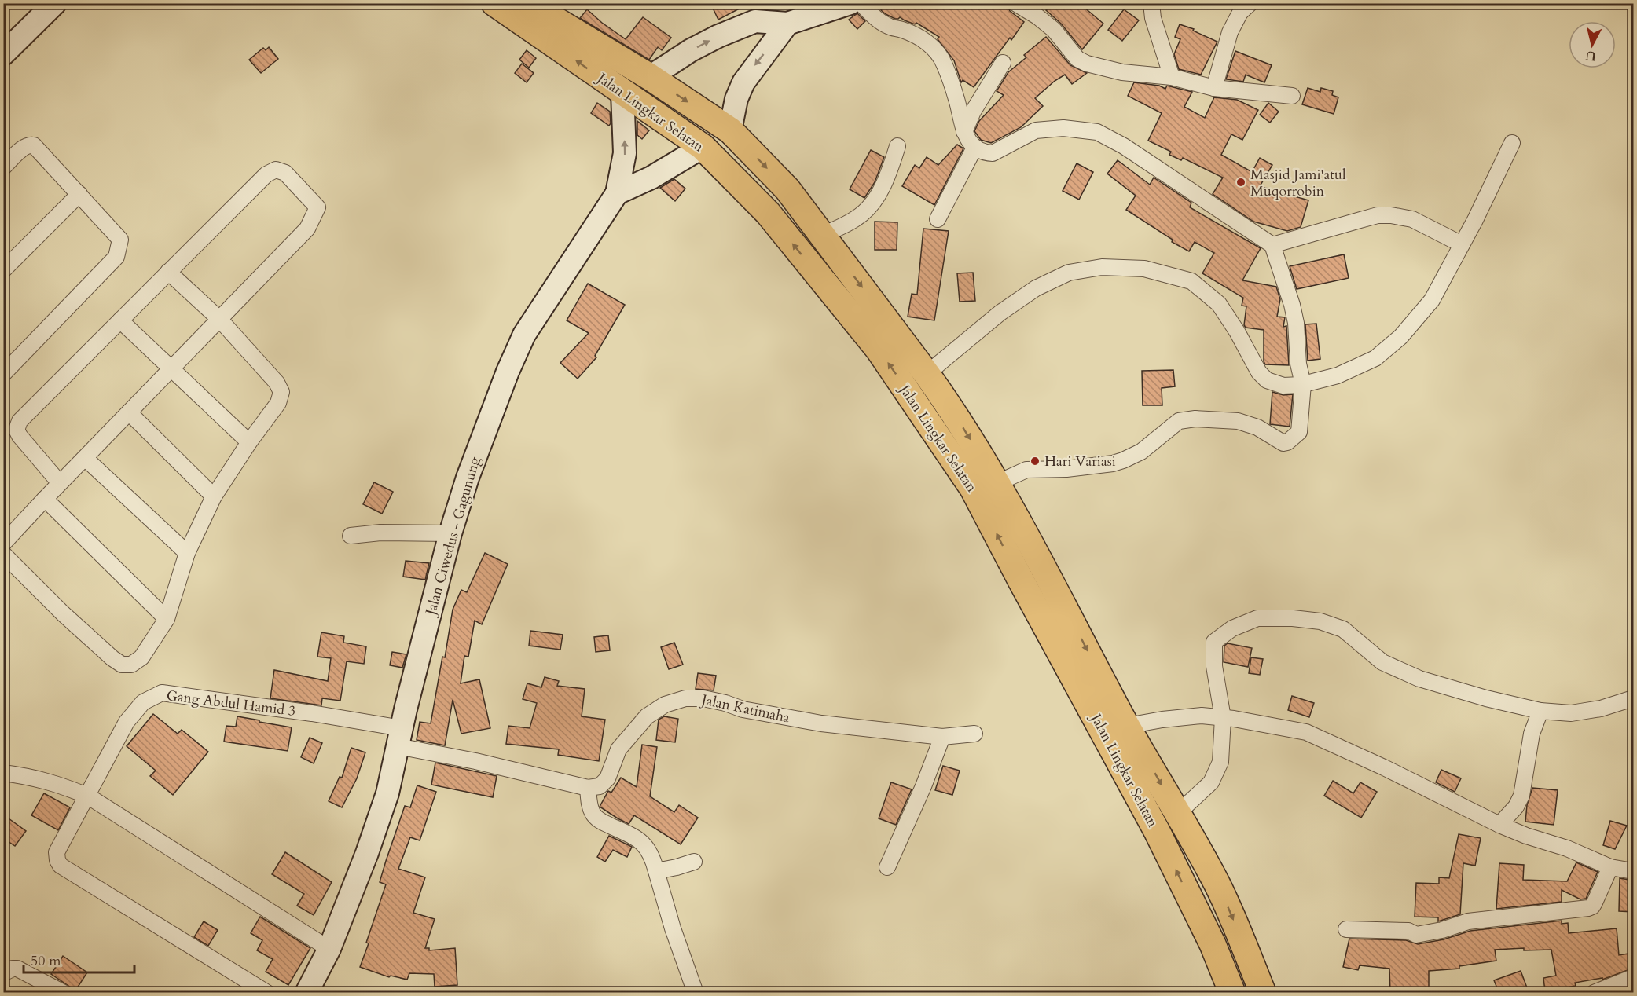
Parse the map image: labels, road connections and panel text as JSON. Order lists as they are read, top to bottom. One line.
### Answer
{"streets":{"highway":["Jalan Lingkar Selatan"],"street":["Jalan Ciwedus - Gagunung","Gang Abdul Hamid 3","Jalan Katimaha"]},"crossings":[["Jalan Ciwedus - Gagunung","Gang Abdul Hamid 3"]],"places":["Masjid Jami'atul Muqorrobin","Hari Variasi"],"scale_bar":"50 m","north":"bottom"}
